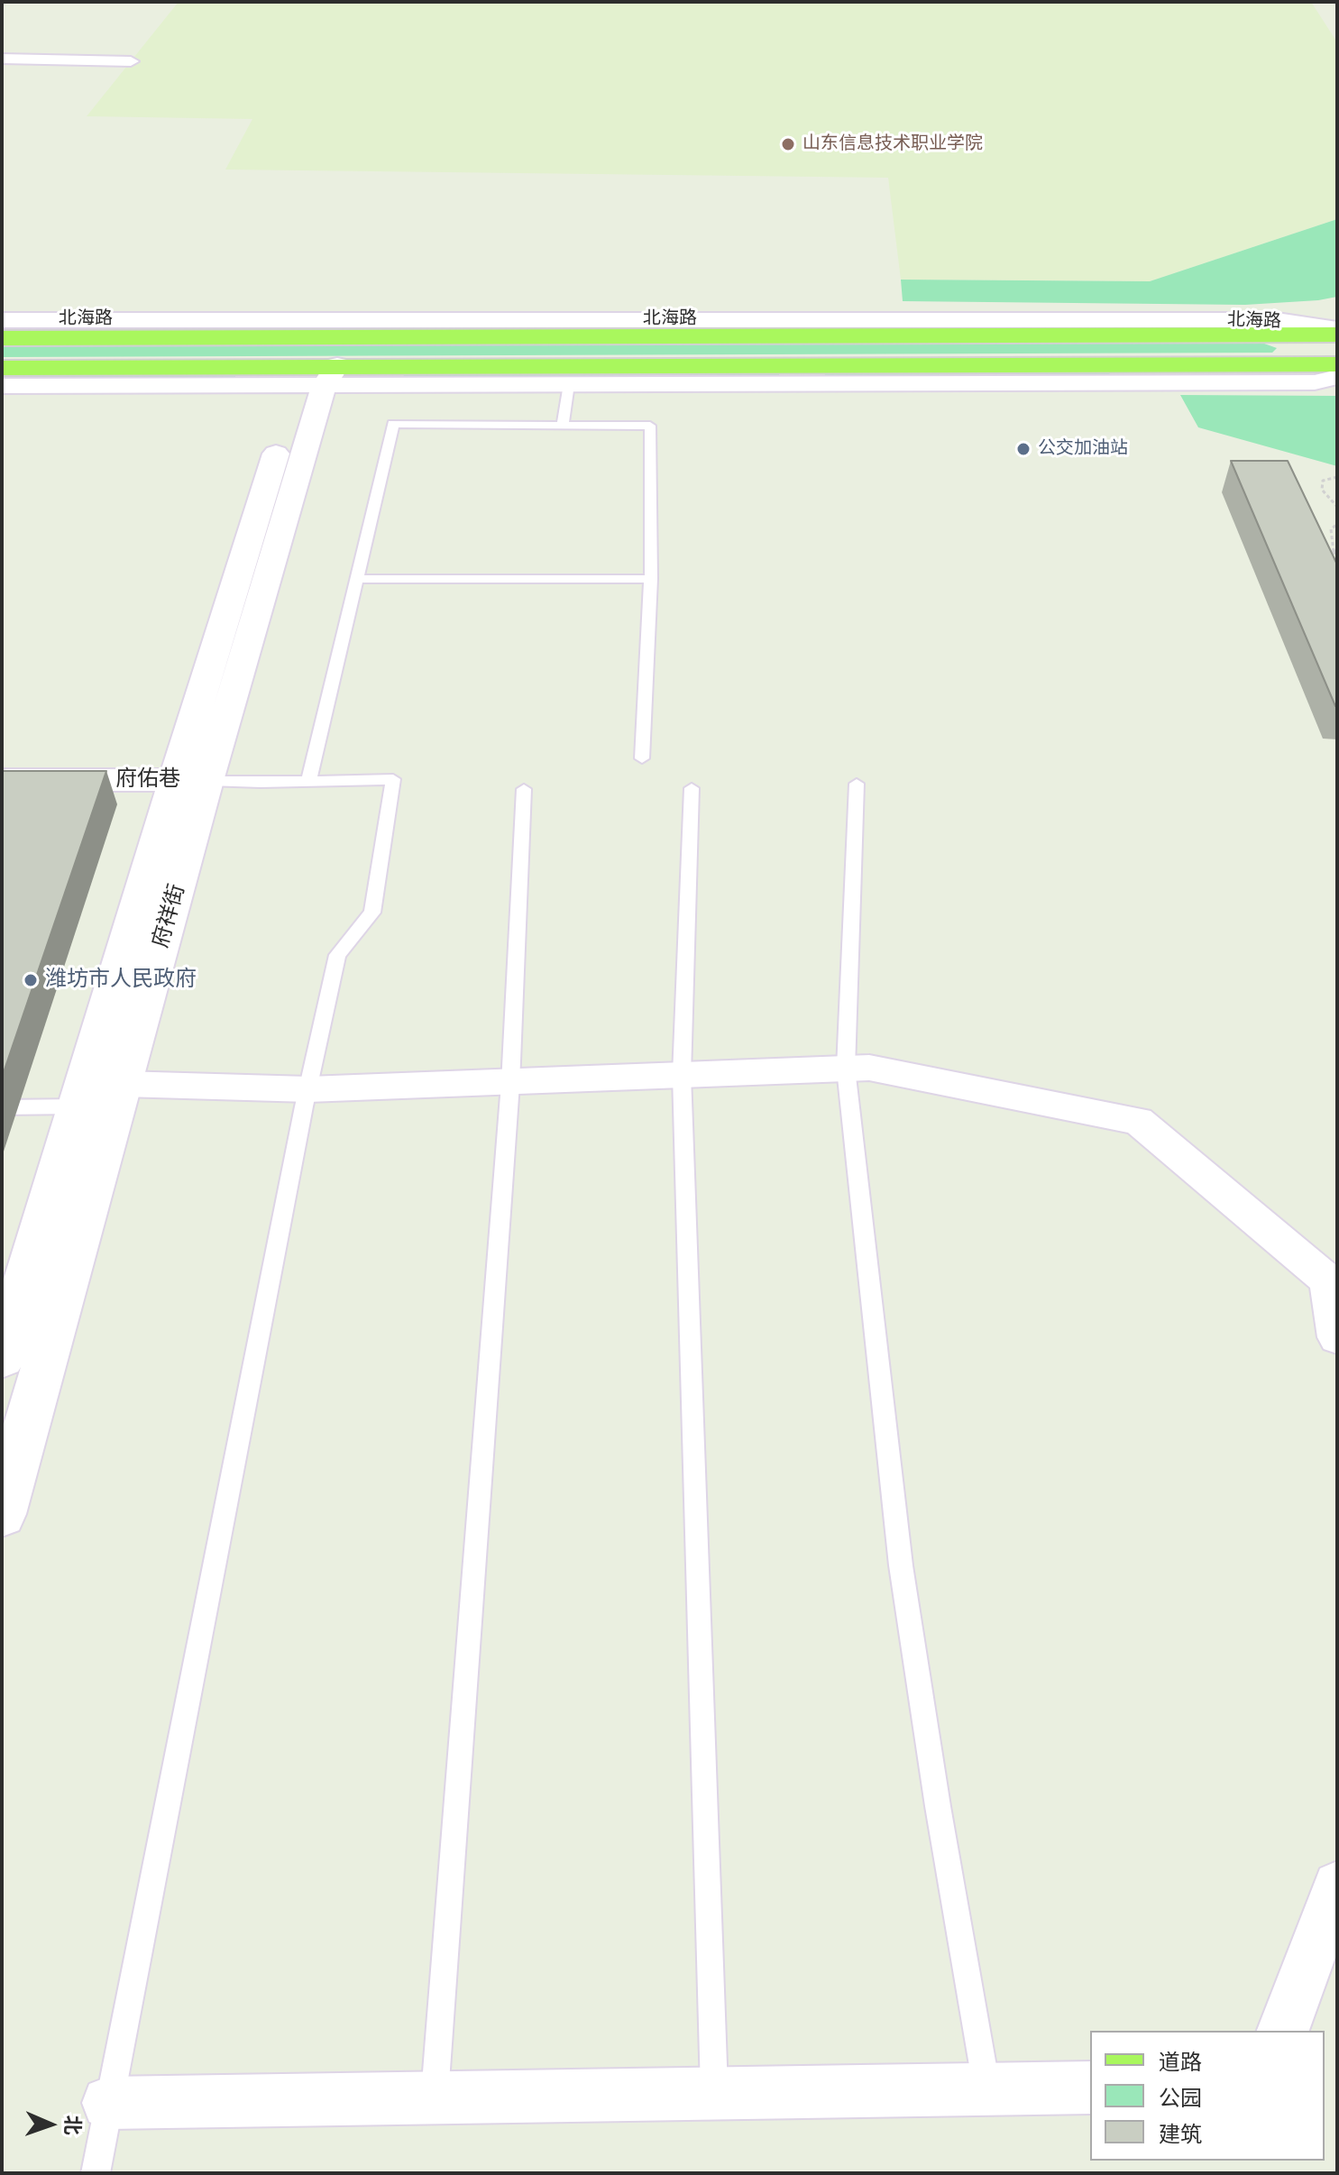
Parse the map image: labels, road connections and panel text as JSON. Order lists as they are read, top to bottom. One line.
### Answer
{"streets":{"main road":["北海路"],"street":["府佑巷","府祥街"]},"crossings":[["北海路","府祥街"],["府佑巷","府祥街"]],"places":["山东信息技术职业学院","公交加油站","潍坊市人民政府"],"legend":["道路","公园","建筑"],"north":"right"}
